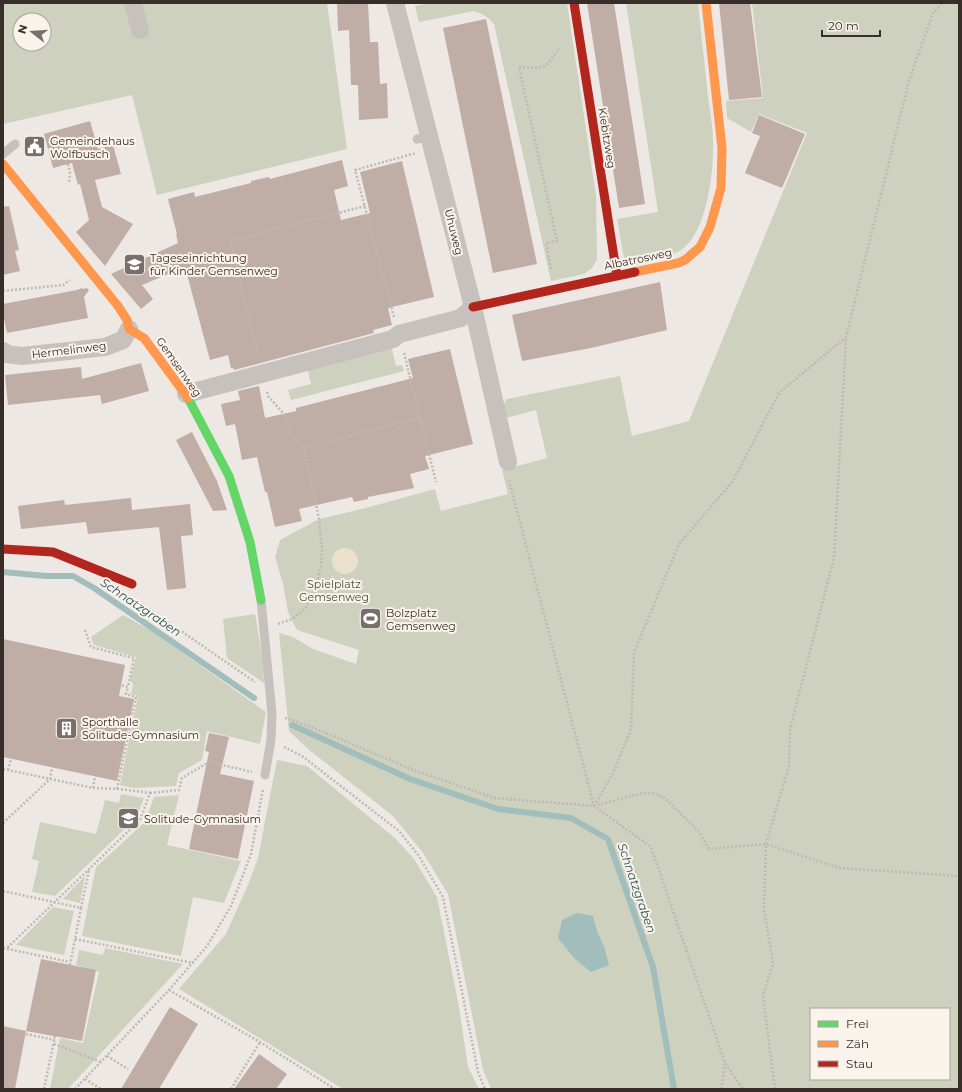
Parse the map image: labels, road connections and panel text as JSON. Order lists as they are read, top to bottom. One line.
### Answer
{"streets":{"street":["Kiebitzweg","Uhuweg","Albatrosweg","Hermelinweg","Gemsenweg"]},"crossings":[["Kiebitzweg","Albatrosweg"],["Uhuweg","Albatrosweg"],["Hermelinweg","Gemsenweg"]],"water":["Schnatzgraben"],"parks":["Spielplatz Gemsenweg"],"places":{"public building":["Gemeindehaus Wolfbusch"],"school or university":["Tageseinrichtung für Kinder Gemsenweg","Solitude-Gymnasium"],"sports":["Bolzplatz Gemsenweg"],"building":["Sporthalle Solitude-Gymnasium"]},"legend":["Frei","Zäh","Stau"],"scale_bar":"20 m","north":"left"}
